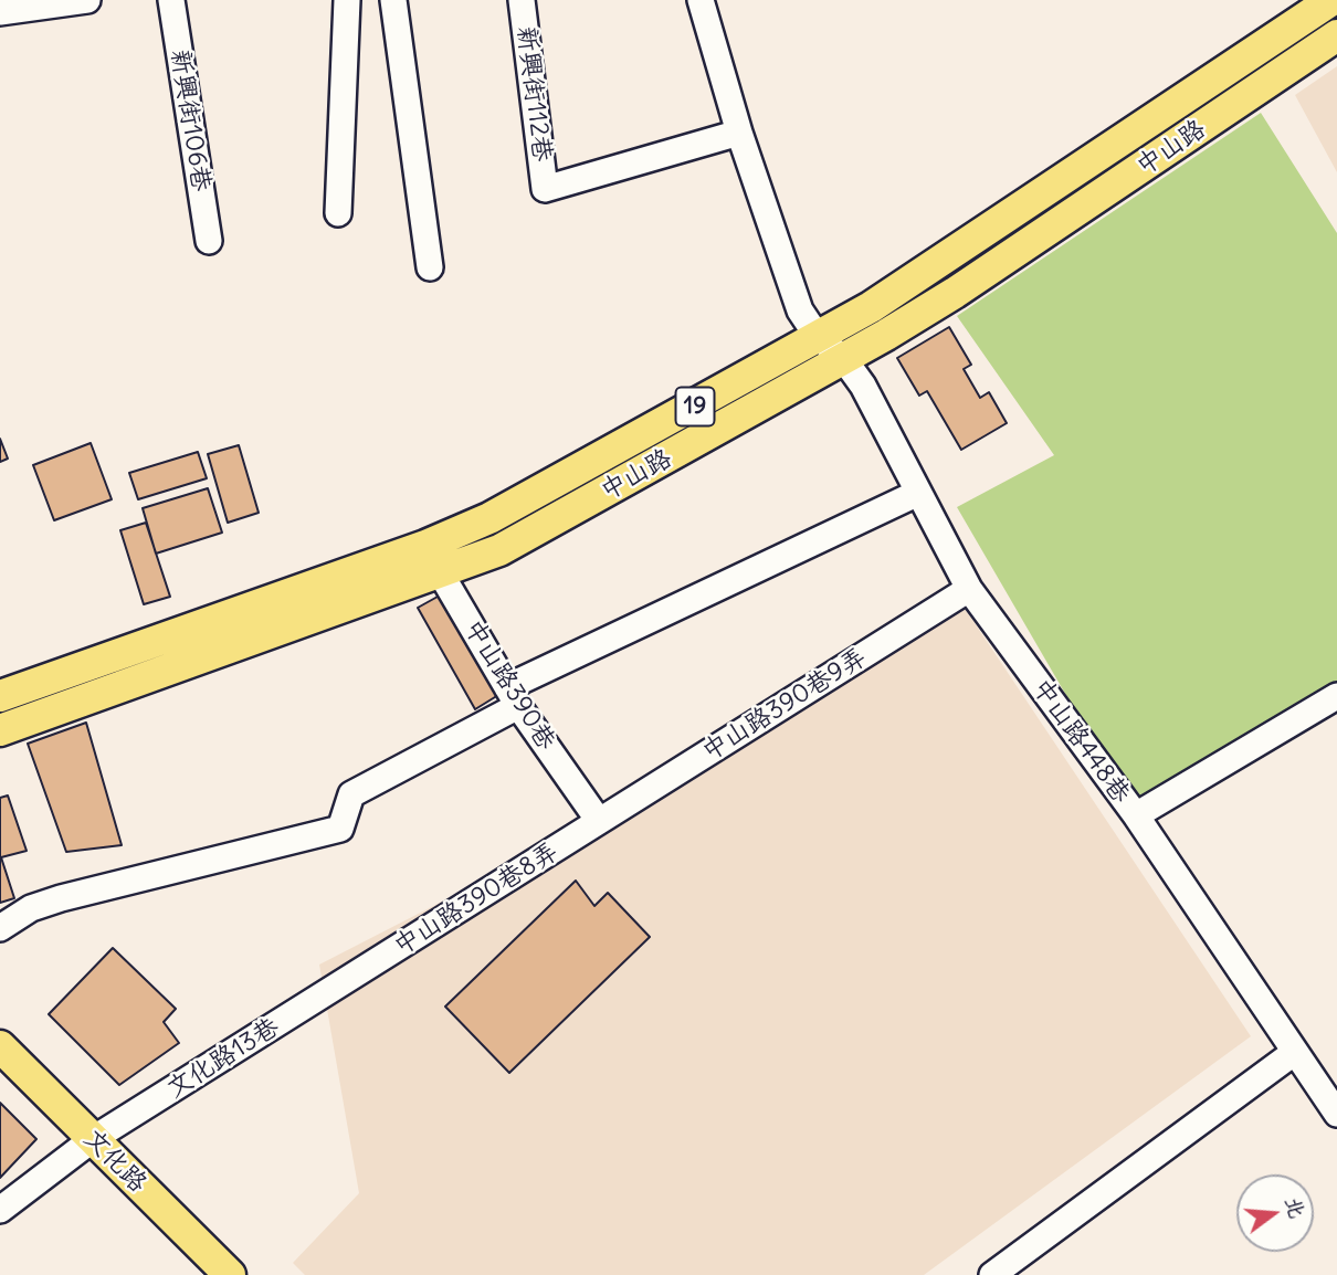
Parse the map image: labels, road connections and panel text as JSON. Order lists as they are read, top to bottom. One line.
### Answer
{"streets":{"main road":["中山路","19","文化路"],"street":["新興街112巷","新興街106巷","中山路390巷","中山路390巷9弄","中山路448巷","中山路390巷8弄","文化路13巷"]},"crossings":[["中山路","中山路390巷"],["中山路","中山路448巷"],["中山路390巷","中山路390巷9弄"],["中山路390巷","中山路390巷8弄"],["中山路390巷9弄","中山路448巷"],["中山路390巷9弄","中山路390巷8弄"],["中山路390巷8弄","文化路13巷"],["文化路13巷","文化路"]],"north":"right"}
